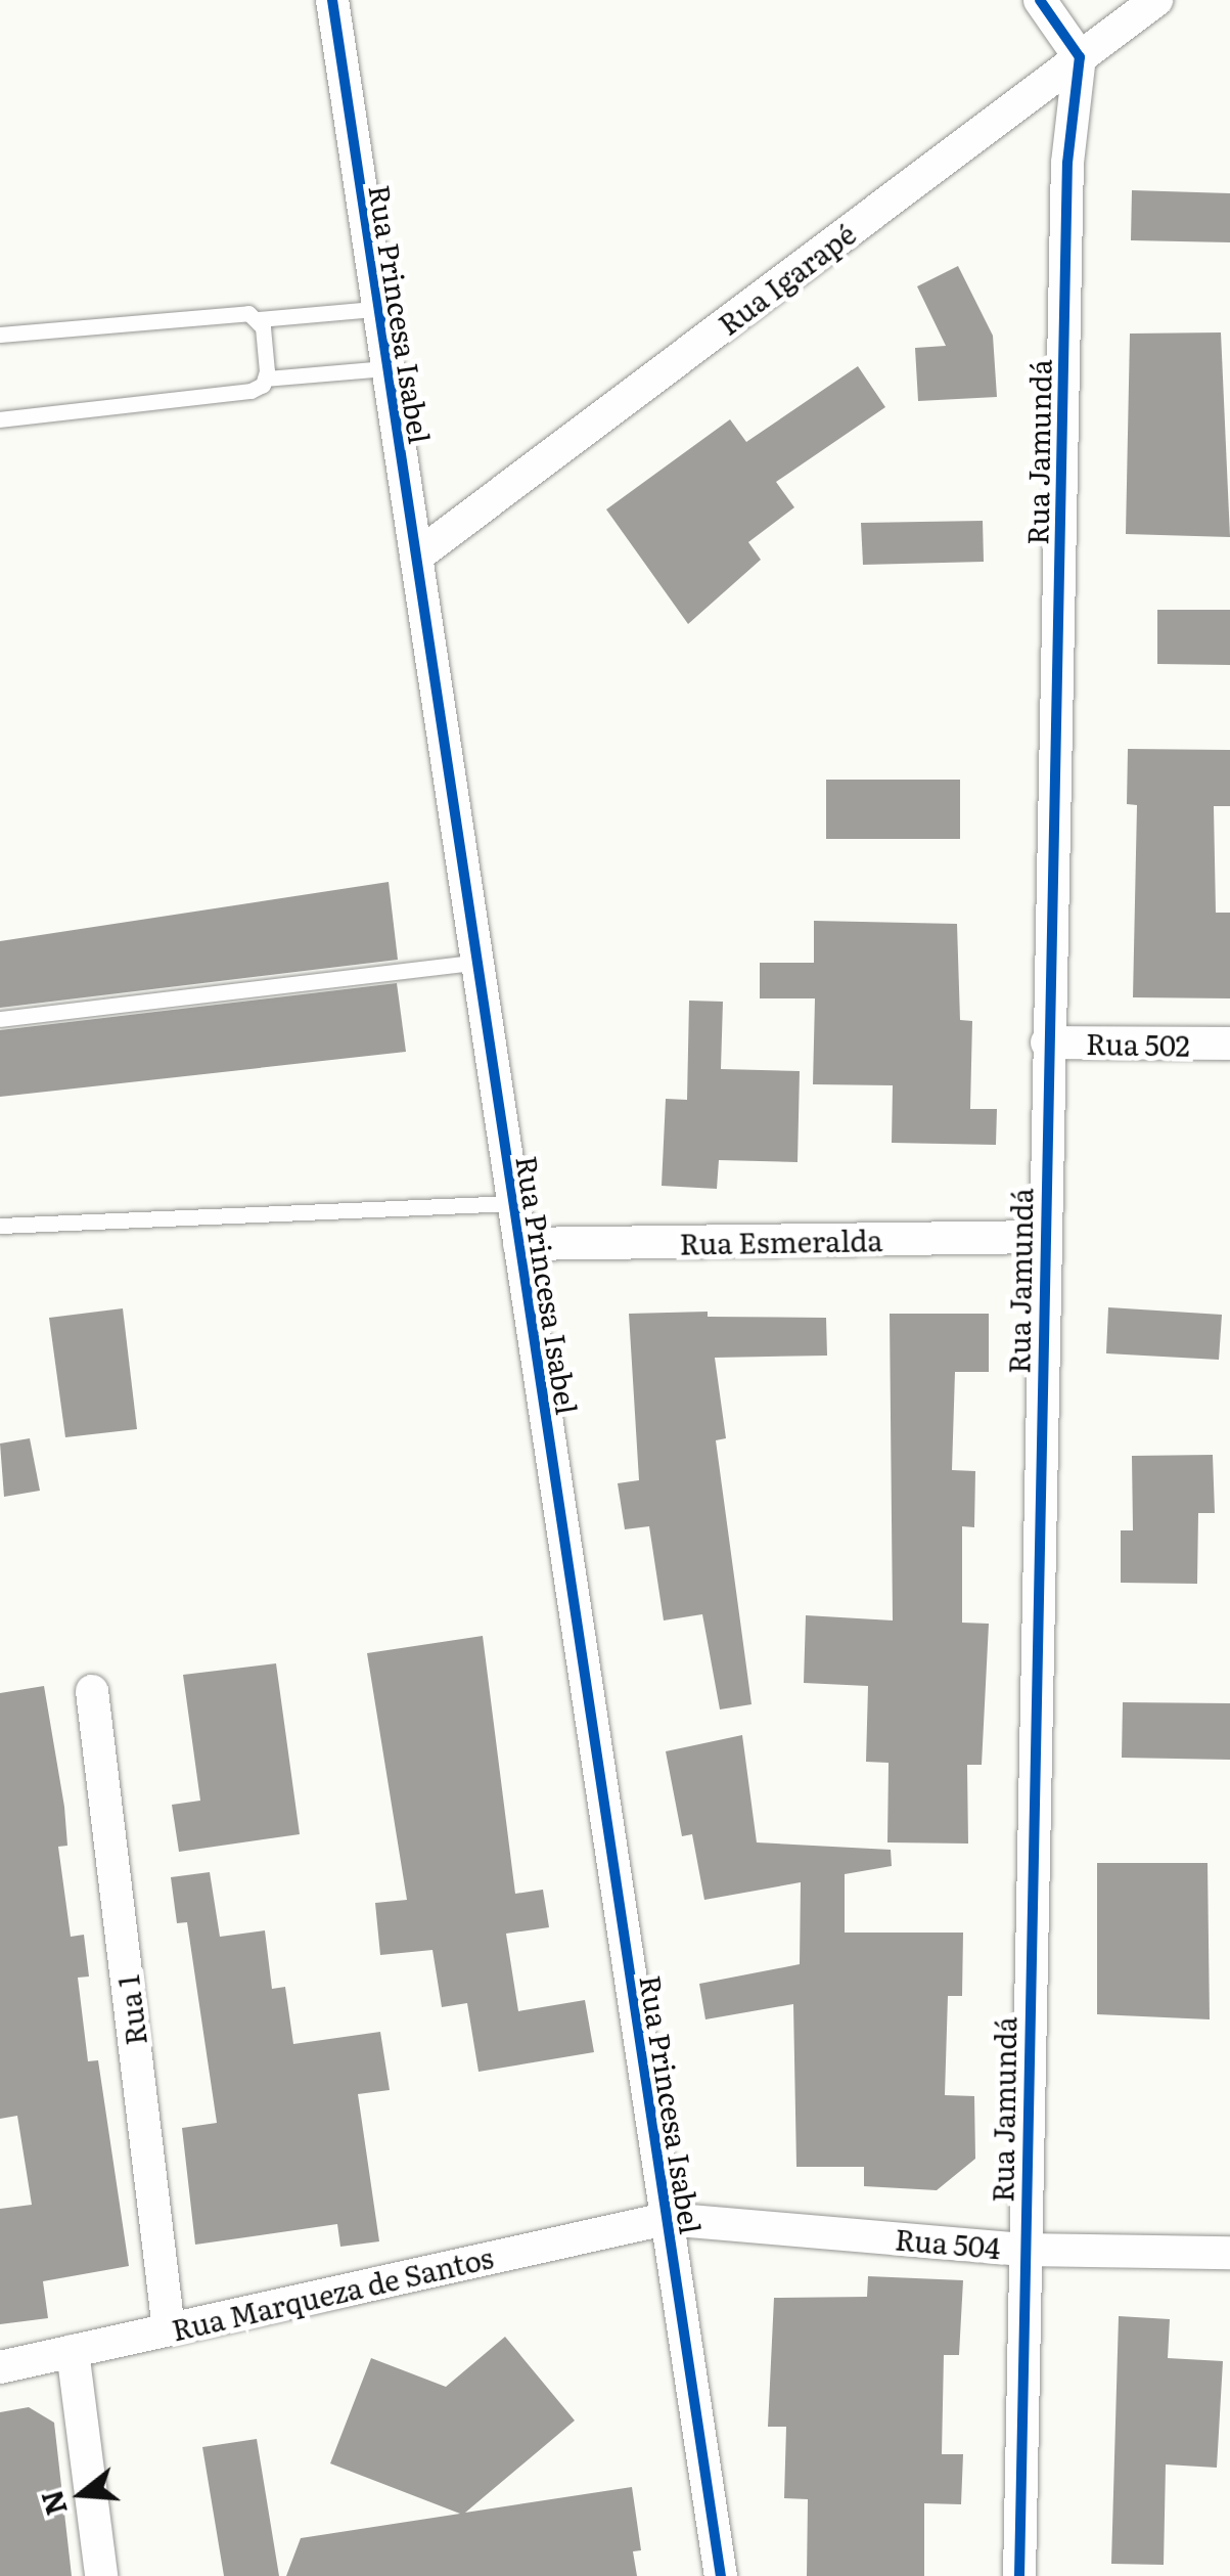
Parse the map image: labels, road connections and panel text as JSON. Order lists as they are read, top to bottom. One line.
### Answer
{"streets":{"street":["Rua Igarapé","Rua Princesa Isabel","Rua Jamundá","Rua 502","Rua Esmeralda","Rua 1","Rua 504","Rua Marqueza de Santos"]},"crossings":[["Rua Igarapé","Rua Princesa Isabel"],["Rua Igarapé","Rua Jamundá"],["Rua Princesa Isabel","Rua Esmeralda"],["Rua Princesa Isabel","Rua 504"],["Rua Princesa Isabel","Rua Marqueza de Santos"],["Rua Jamundá","Rua 502"],["Rua Jamundá","Rua Esmeralda"],["Rua Jamundá","Rua 504"],["Rua 1","Rua Marqueza de Santos"],["Rua 504","Rua Marqueza de Santos"]],"north":"left"}
